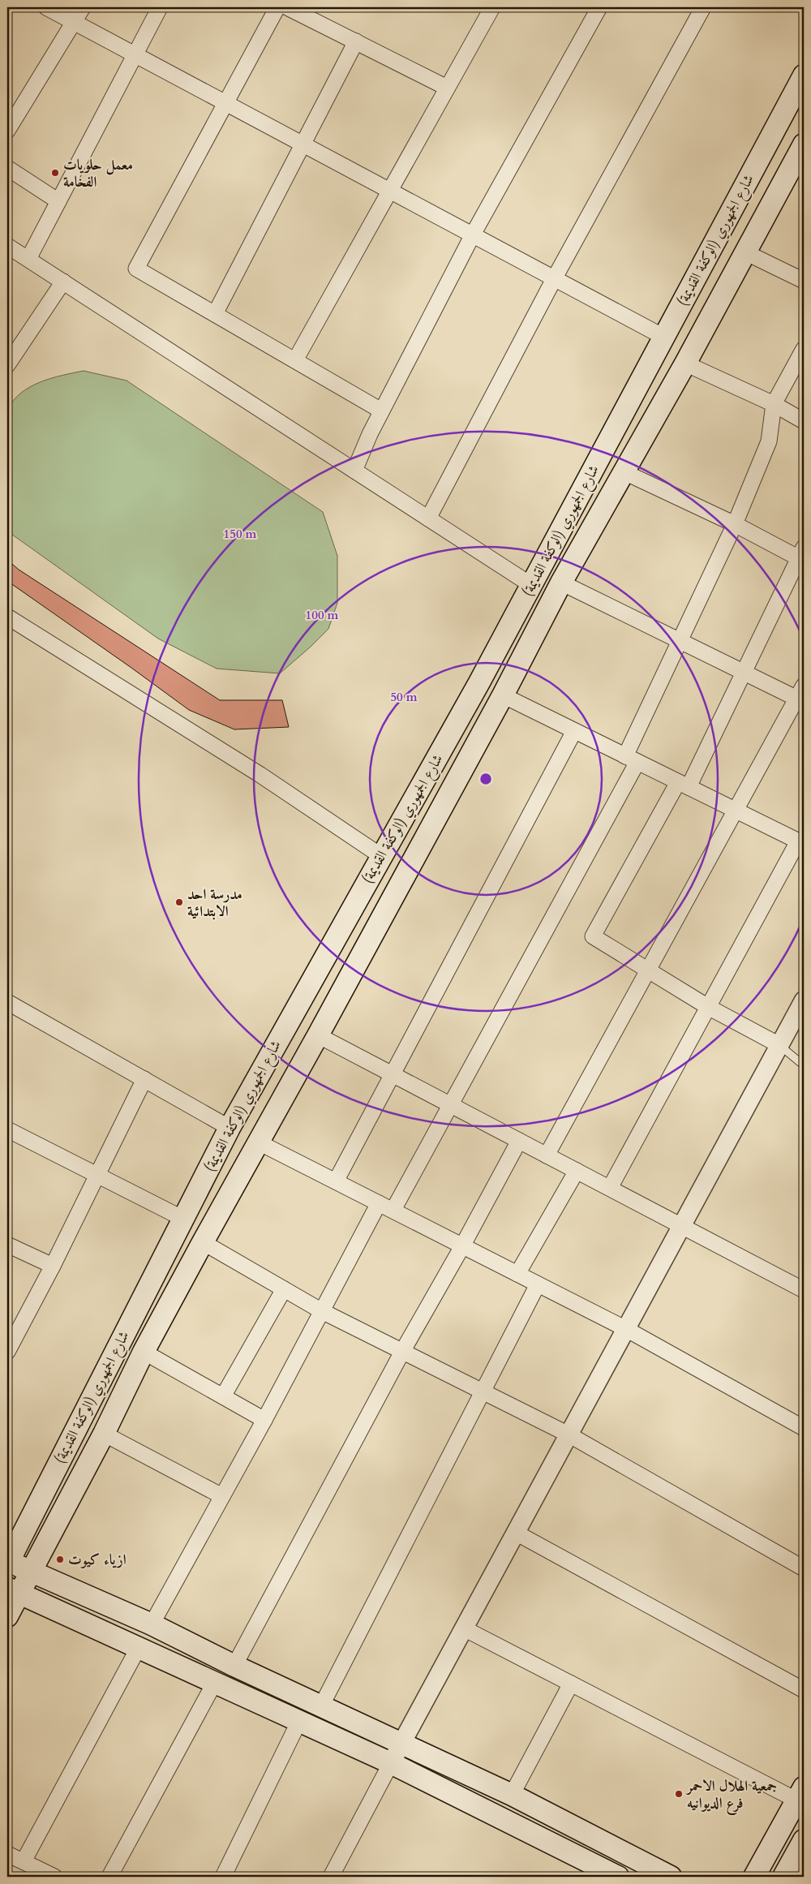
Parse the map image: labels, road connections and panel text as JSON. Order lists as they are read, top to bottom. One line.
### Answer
{"streets":{"main road":["شارع الجمهوري (الوكفة القديمة)"]},"places":["معمل حلويات الفخامة","مدرسة احد الابتدائية","ازياء كيوت","جمعية الهلال الاحمر فرع الديوانيه"],"rings":["150 m","100 m","50 m"]}
